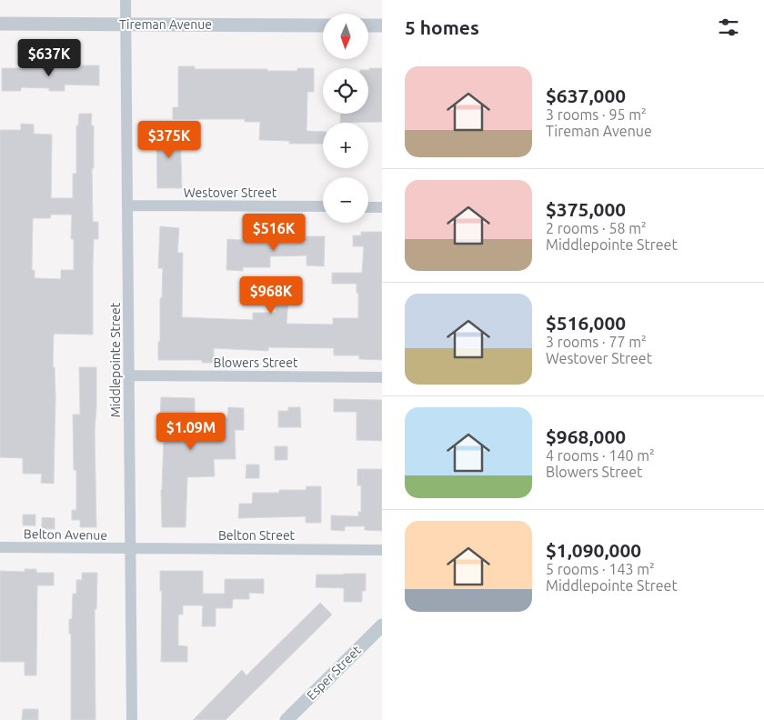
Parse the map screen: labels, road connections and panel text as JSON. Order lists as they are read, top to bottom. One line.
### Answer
{"streets":{"street":["Tireman Avenue","Westover Street","Middlepointe Street","Blowers Street","Belton Avenue","Belton Street","Esper Street"]},"crossings":[["Tireman Avenue","Middlepointe Street"],["Westover Street","Middlepointe Street"],["Middlepointe Street","Blowers Street"],["Middlepointe Street","Belton Avenue"],["Middlepointe Street","Belton Street"],["Belton Avenue","Belton Street"]],"north":"bottom","page":{"heading":"5 homes","map_buttons":["+","−"],"price":["$637K","$375K","$516K","$968K","$1.09M"],"list":[{"name":"$637,000","note":"3 rooms · 95 m² · Tireman Avenue"},{"name":"$375,000","note":"2 rooms · 58 m² · Middlepointe Street"},{"name":"$516,000","note":"3 rooms · 77 m² · Westover Street"},{"name":"$968,000","note":"4 rooms · 140 m² · Blowers Street"},{"name":"$1,090,000","note":"5 rooms · 143 m² · Middlepointe Street"}]}}
